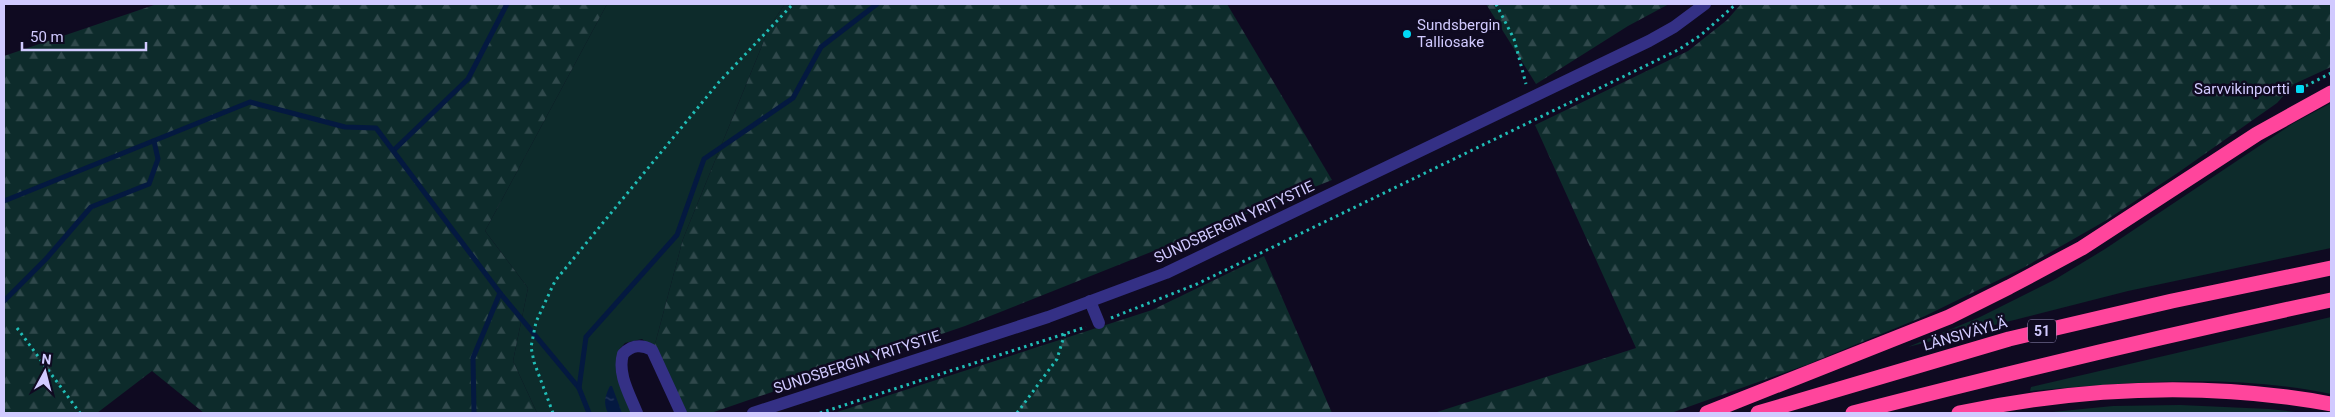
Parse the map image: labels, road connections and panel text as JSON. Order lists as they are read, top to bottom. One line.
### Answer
{"streets":{"highway":["51","LÄNSIVÄYLÄ"],"street":["SUNDSBERGIN YRITYSTIE"]},"places":{"other":["Sundsbergin Talliosake"],"transit":["Sarvvikinportti"]},"scale_bar":"50 m","north":"top"}
